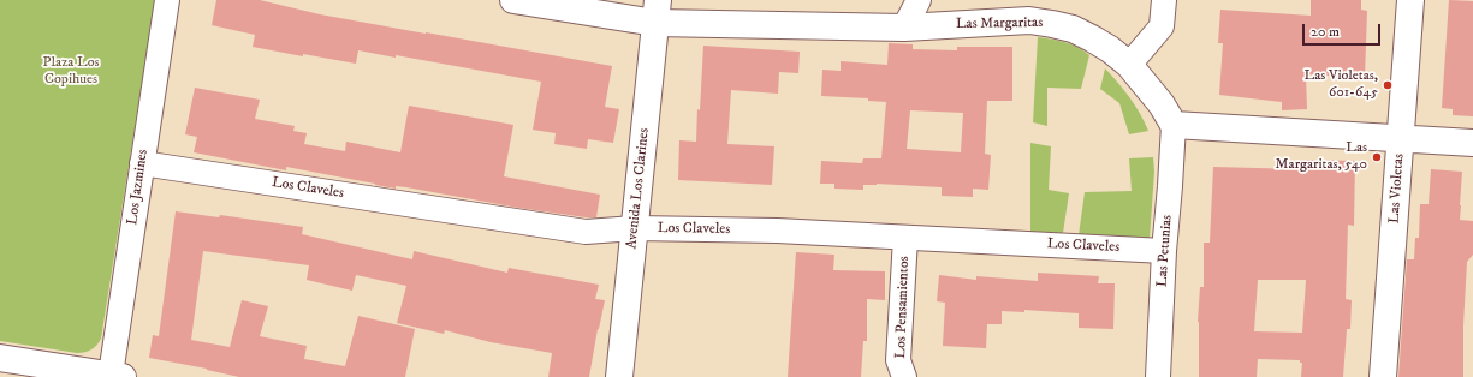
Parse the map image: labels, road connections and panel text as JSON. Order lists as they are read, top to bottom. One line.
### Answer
{"streets":{"street":["Las Margaritas","Los Jazmines","Los Claveles","Avenida Los Clarines","Las Violetas","Las Petunias","Los Pensamientos"]},"crossings":[["Las Margaritas","Avenida Los Clarines"],["Las Margaritas","Las Petunias"],["Los Jazmines","Los Claveles"],["Los Claveles","Avenida Los Clarines"],["Los Claveles","Las Petunias"],["Los Claveles","Los Pensamientos"]],"parks":["Plaza Los Copihues"],"places":["Las Violetas, 601-645","Las Margaritas, 540"],"scale_bar":"20 m"}
